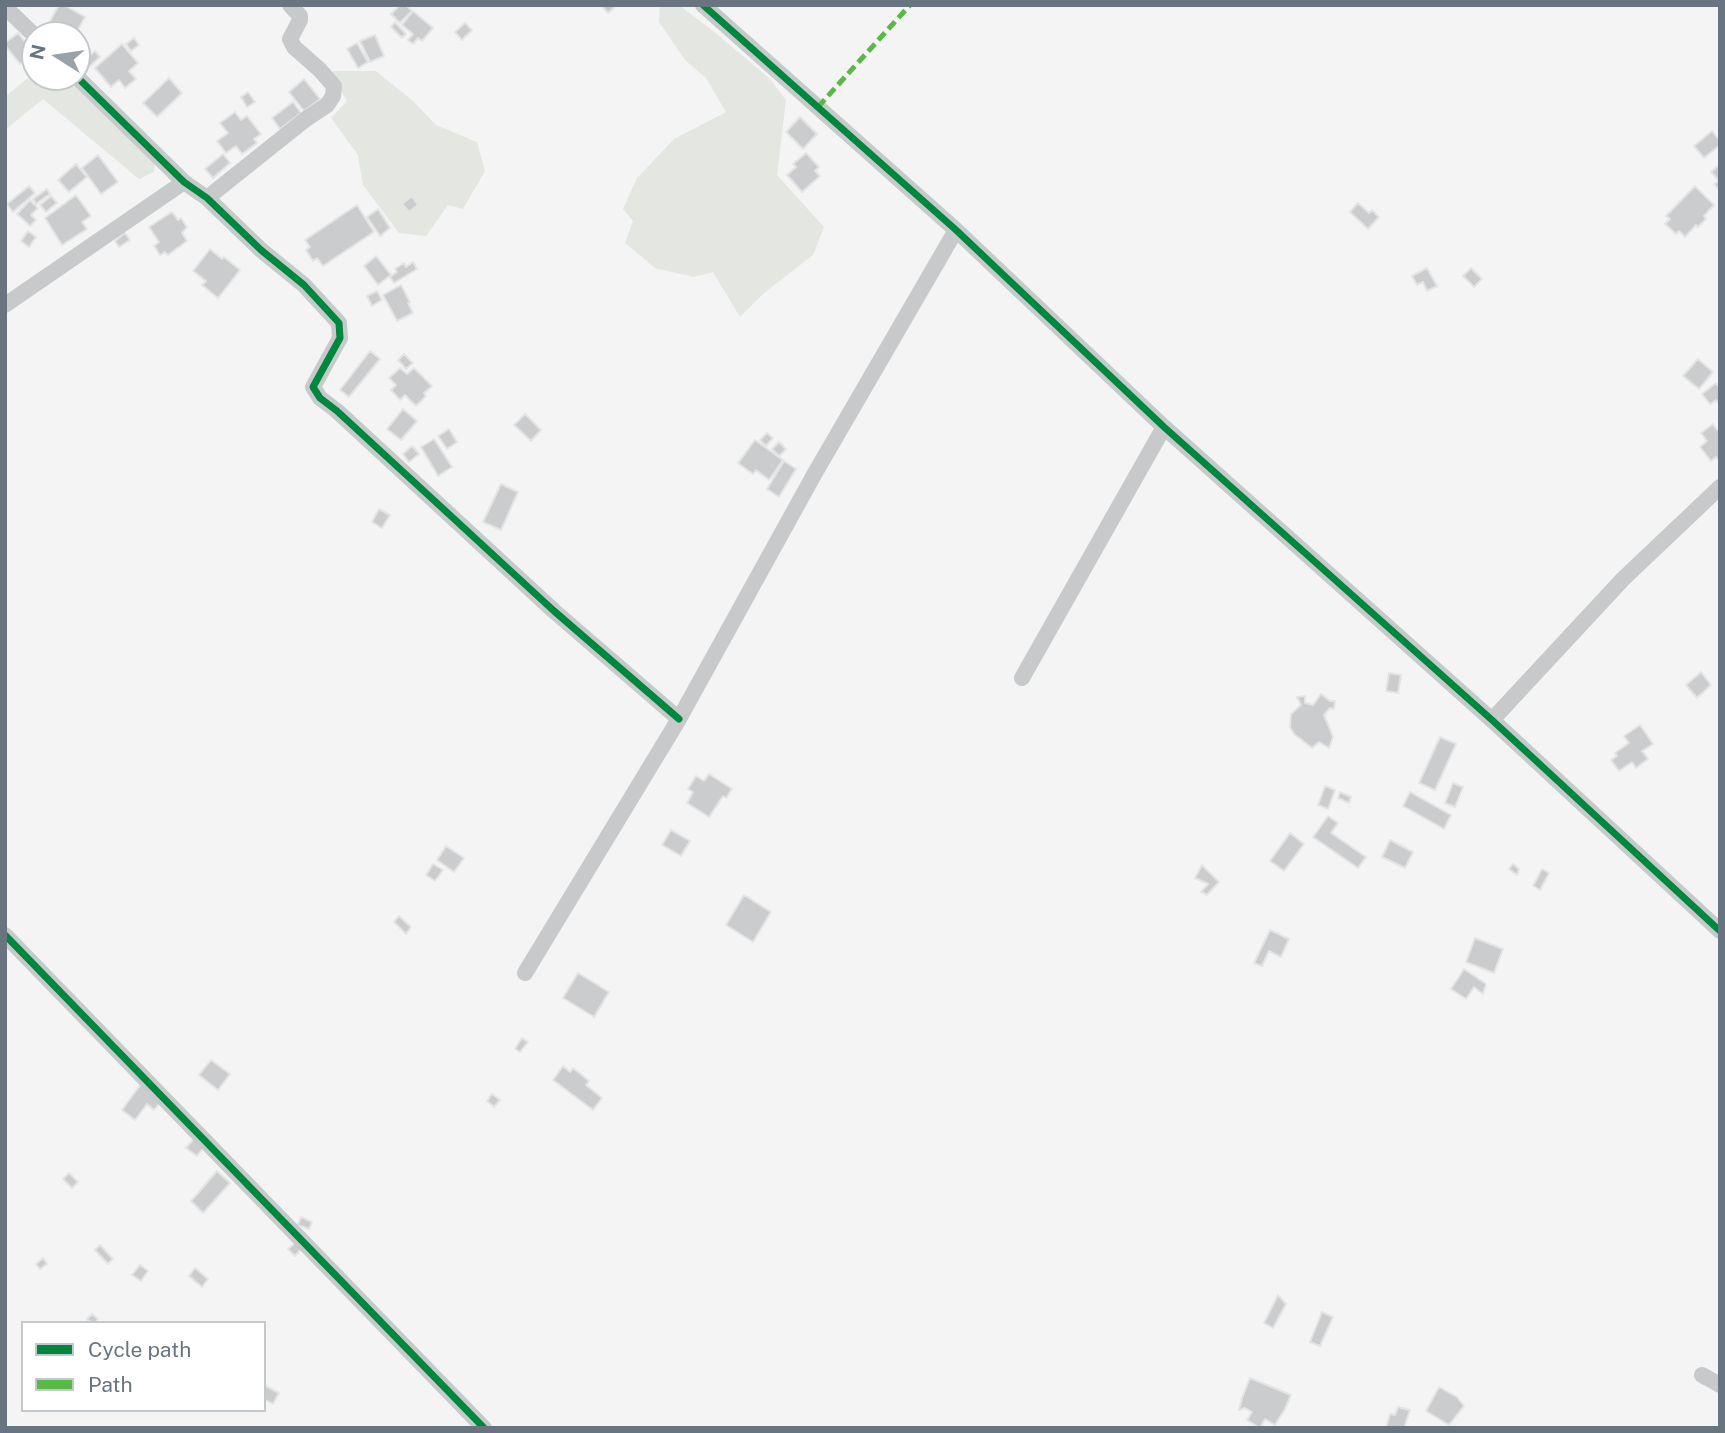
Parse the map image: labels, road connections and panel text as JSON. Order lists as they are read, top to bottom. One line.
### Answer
{"legend":["Cycle path","Path"],"north":"left"}
